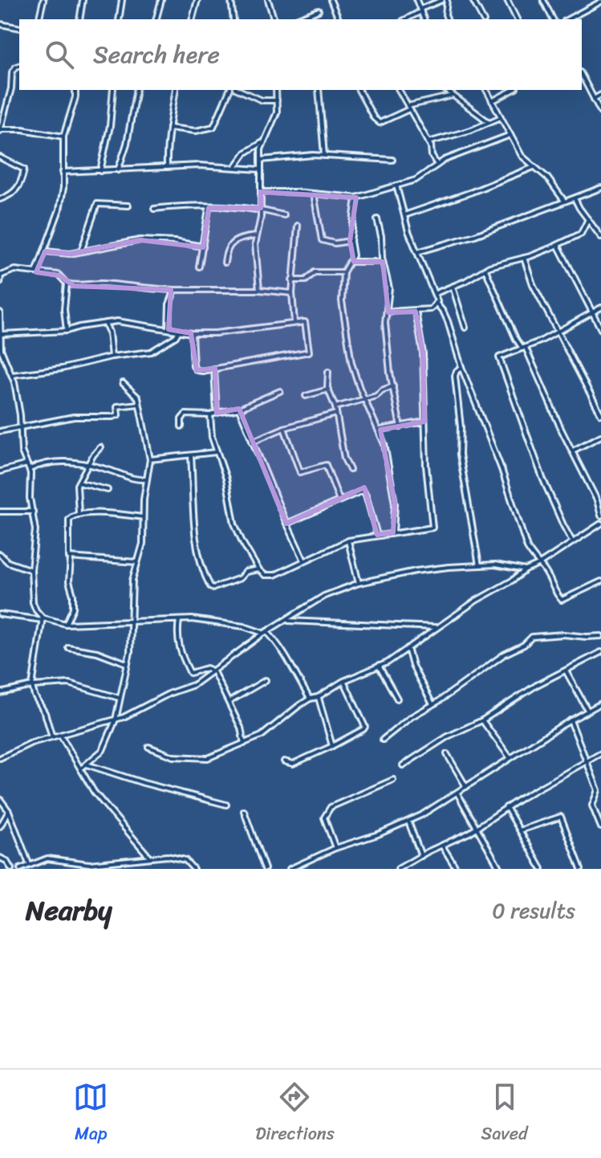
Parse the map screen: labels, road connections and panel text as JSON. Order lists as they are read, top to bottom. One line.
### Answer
{"page":{"search":"Search here","heading":["Nearby","0 results"],"nav":["Map","Directions","Saved"]}}
